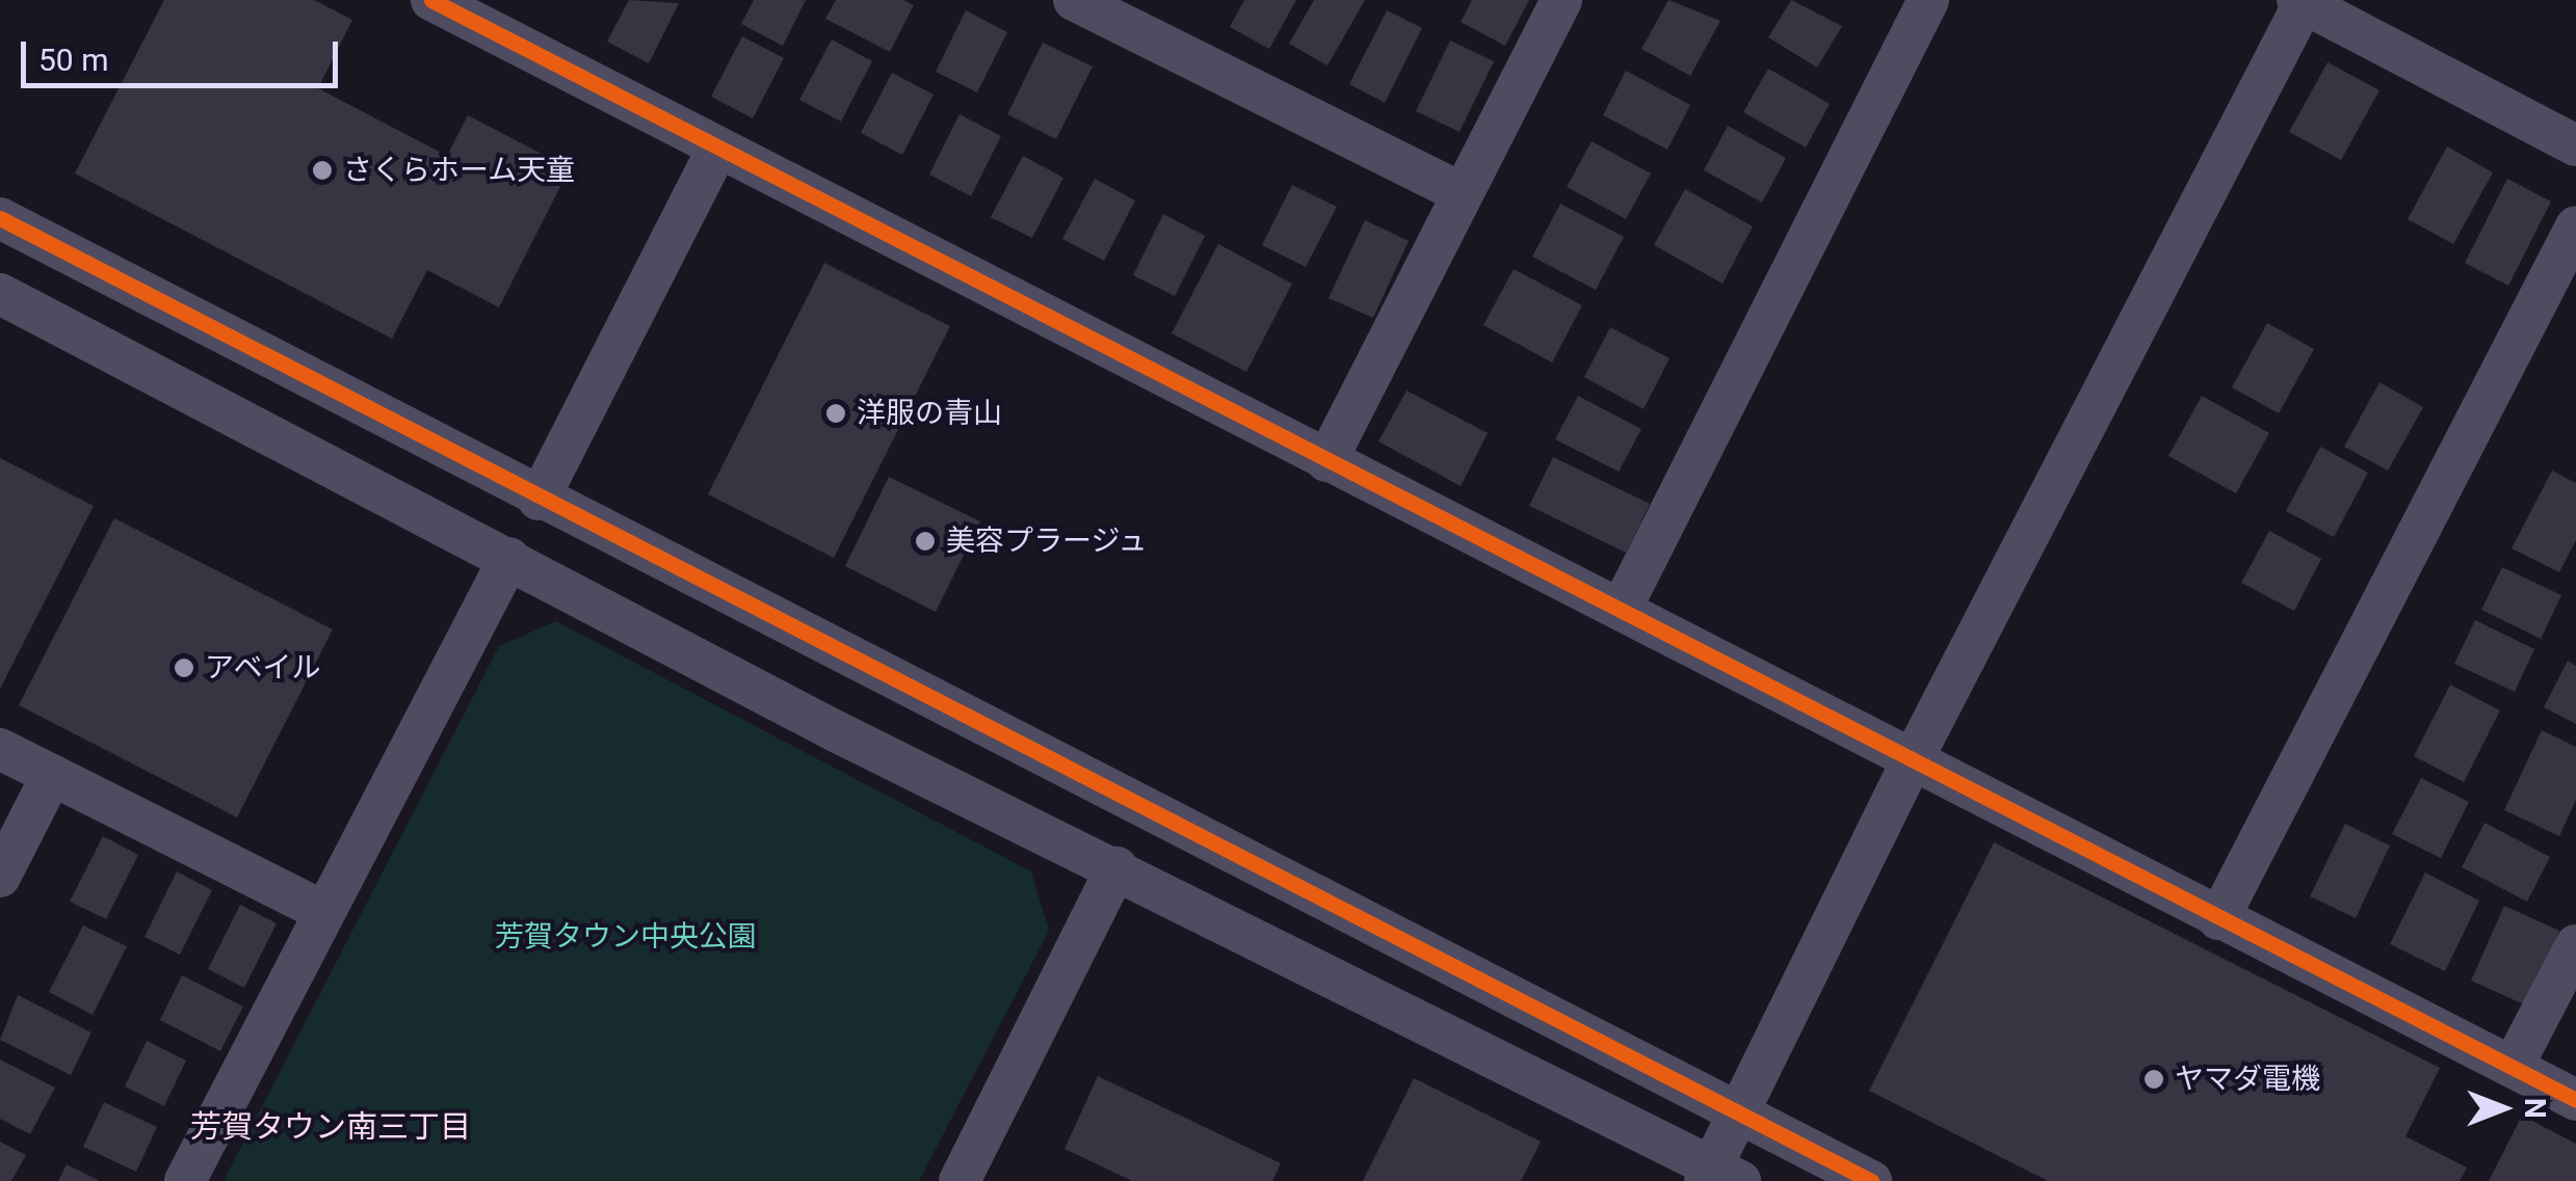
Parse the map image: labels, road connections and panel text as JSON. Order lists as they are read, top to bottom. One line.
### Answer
{"districts":["芳賀タウン南三丁目"],"parks":["芳賀タウン中央公園"],"places":["さくらホーム天童","洋服の青山","美容プラージュ","アベイル","ヤマダ電機"],"scale_bar":"50 m","north":"right"}
